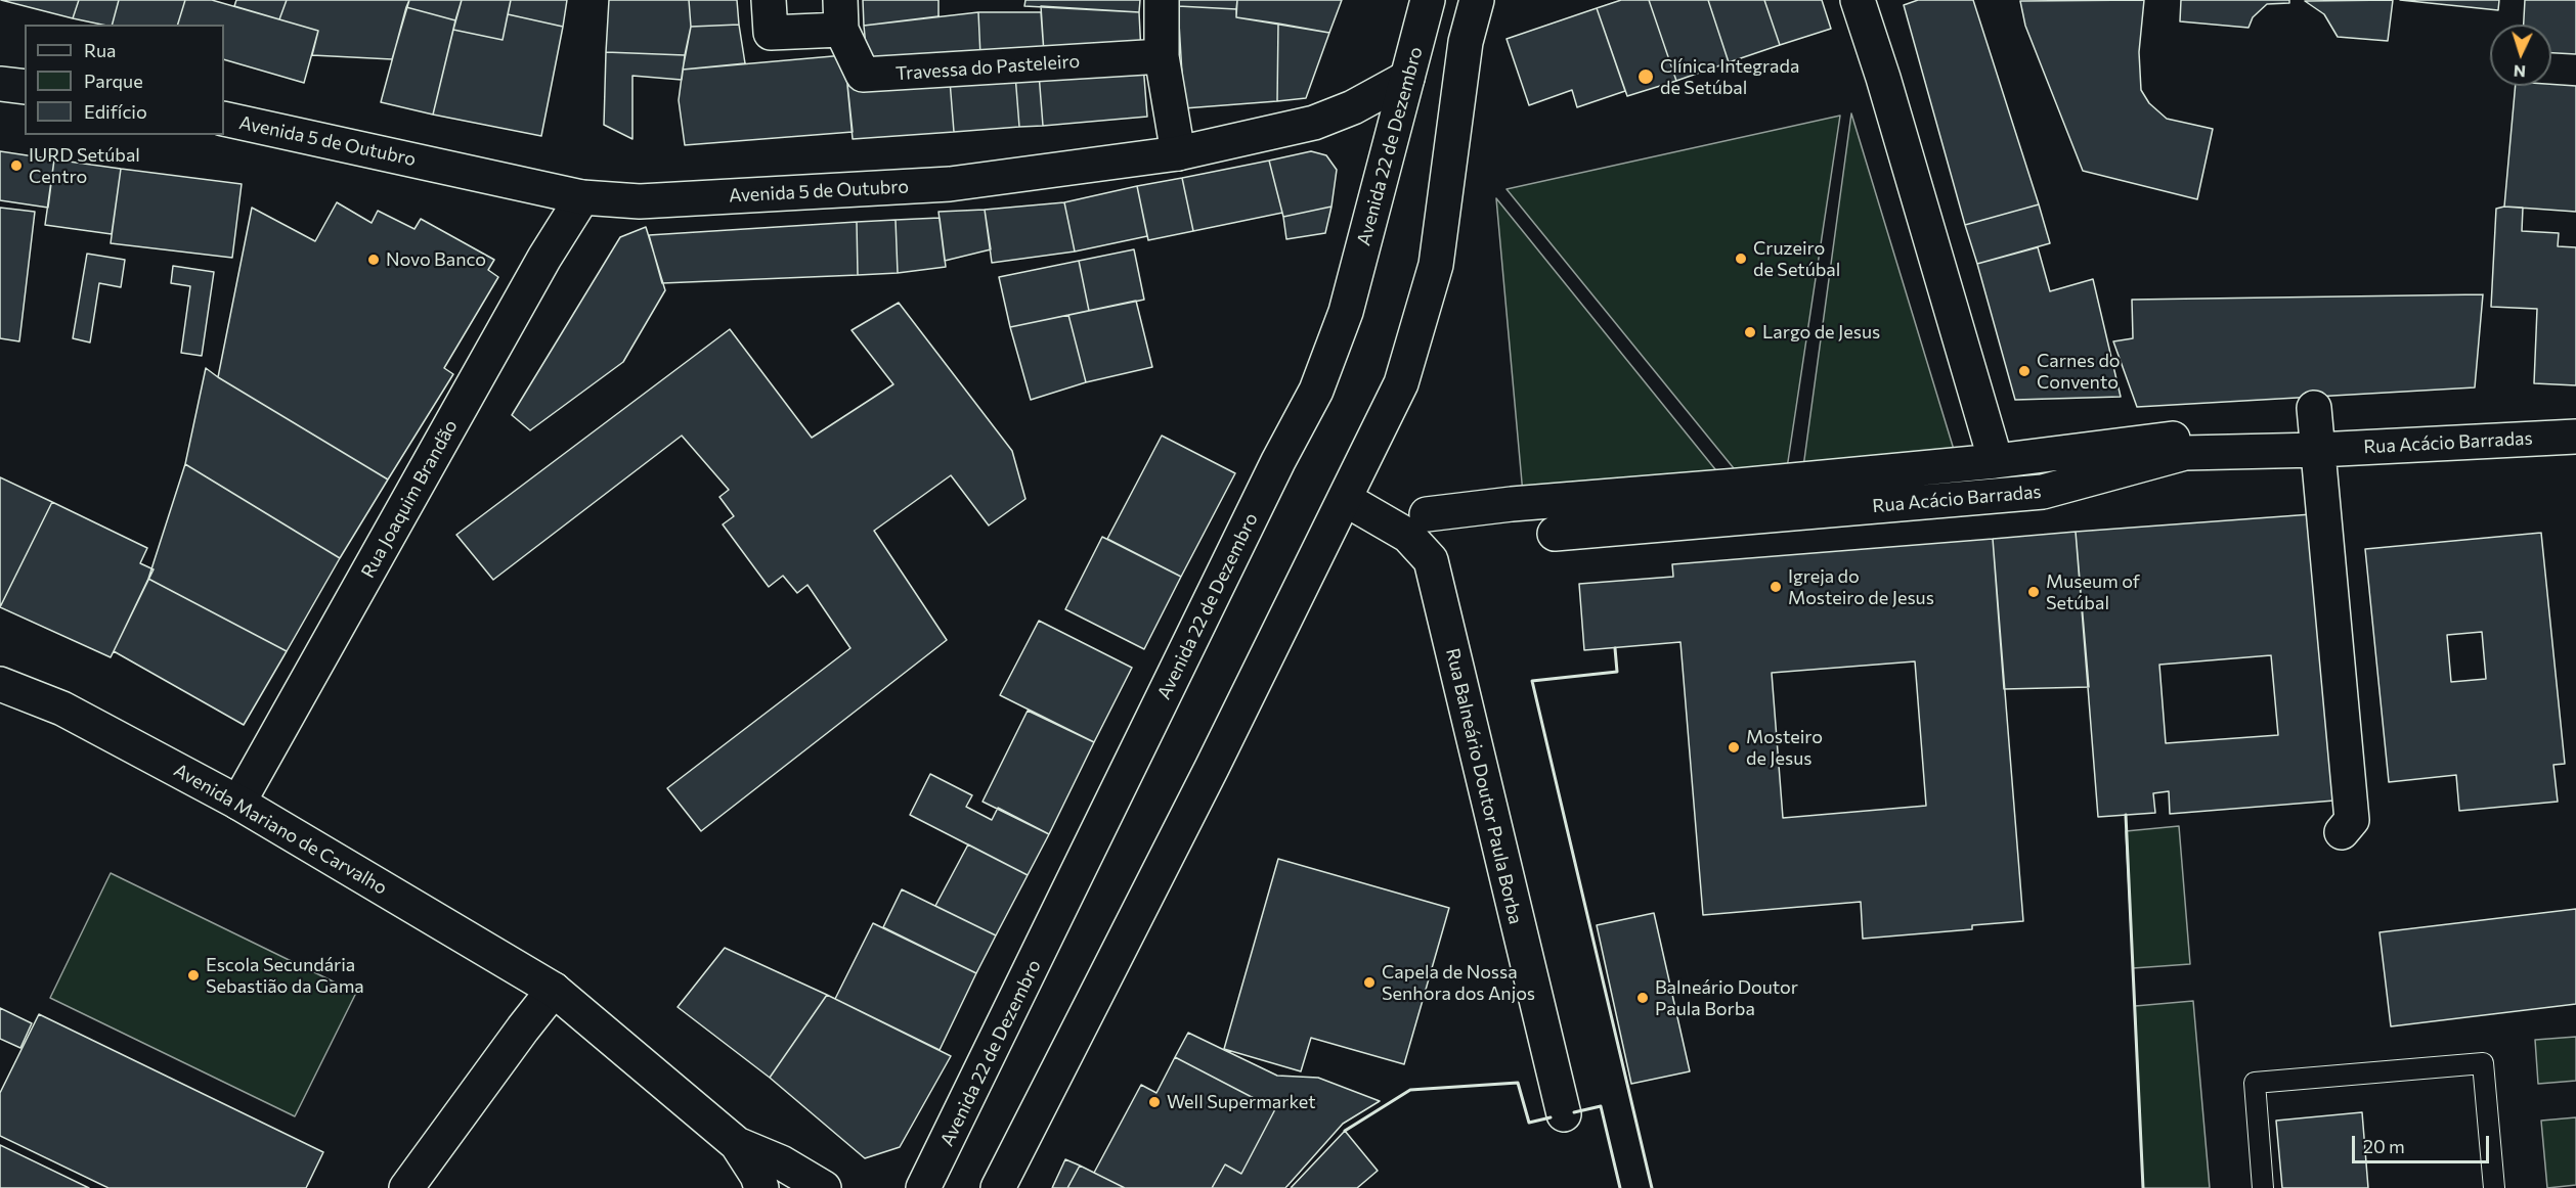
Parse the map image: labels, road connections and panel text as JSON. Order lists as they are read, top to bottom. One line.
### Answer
{"streets":{"street":["Travessa do Pasteleiro","Avenida 5 de Outubro","Avenida 22 de Dezembro","Rua Acácio Barradas","Rua Joaquim Brandão","Rua Balneário Doutor Paula Borba","Avenida Mariano de Carvalho"]},"crossings":[["Avenida 5 de Outubro","Avenida 22 de Dezembro"],["Avenida 5 de Outubro","Rua Joaquim Brandão"],["Rua Joaquim Brandão","Avenida Mariano de Carvalho"]],"places":["Clínica Integrada de Setúbal","IURD Setúbal Centro","Cruzeiro de Setúbal","Novo Banco","Largo de Jesus","Carnes do Convento","Igreja do Mosteiro de Jesus","Museum of Setúbal","Mosteiro de Jesus","Escola Secundária Sebastião da Gama","Capela de Nossa Senhora dos Anjos","Balneário Doutor Paula Borba","Well Supermarket"],"legend":["Rua","Parque","Edifício"],"scale_bar":"20 m","north":"bottom"}
